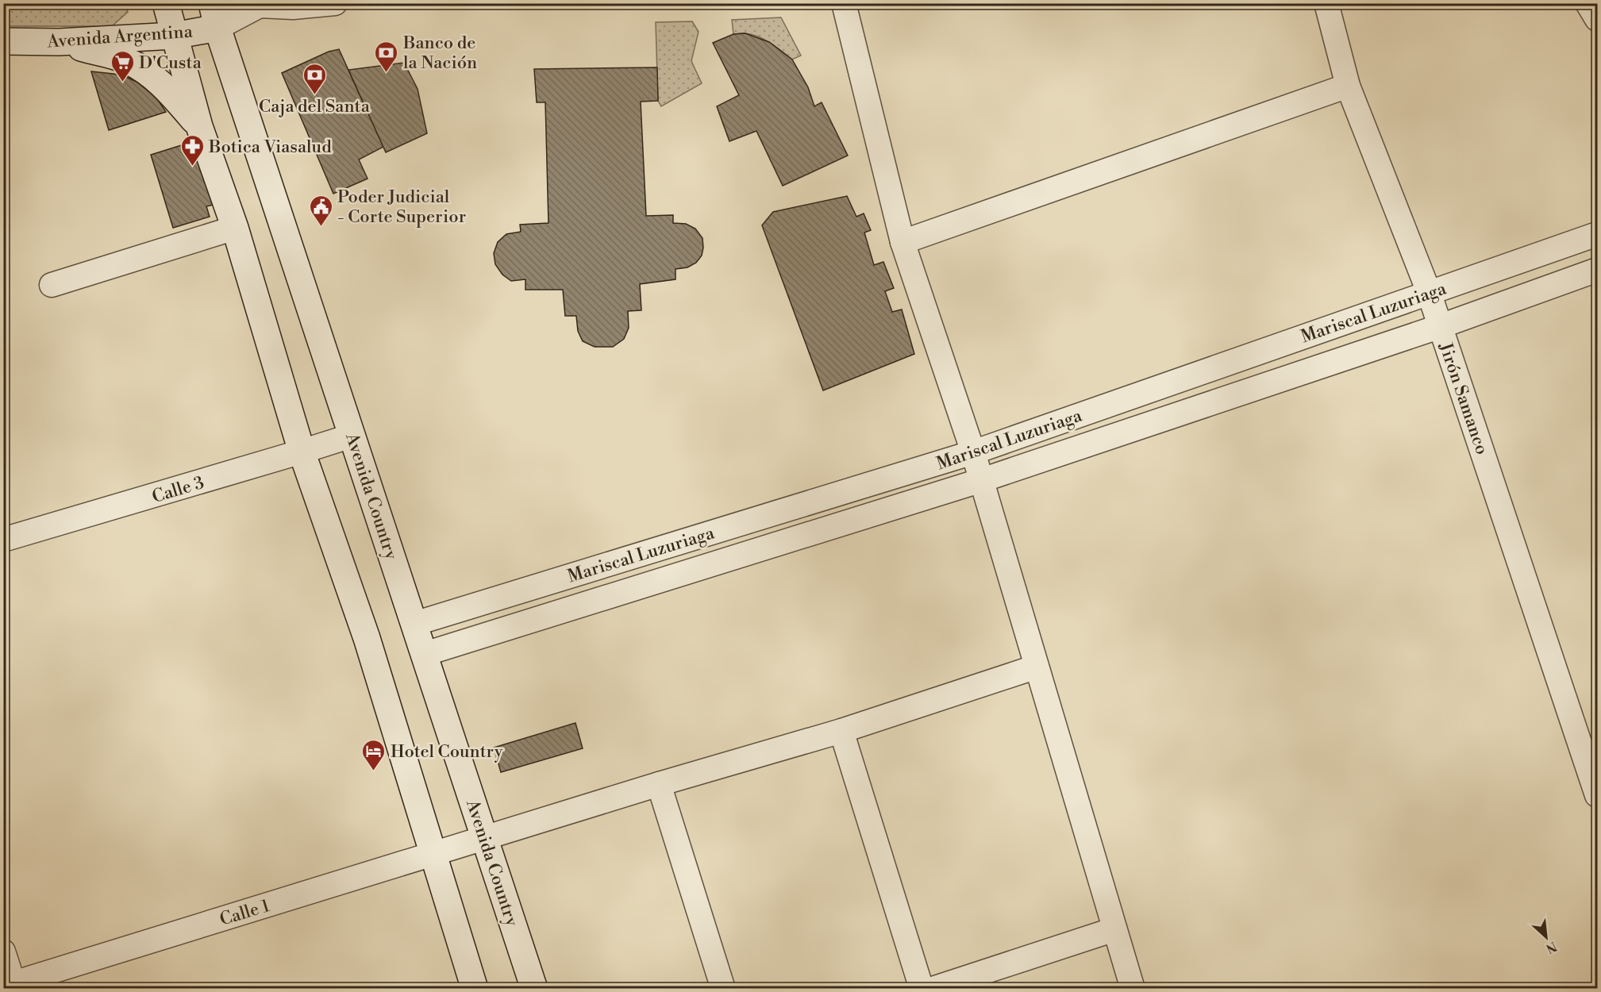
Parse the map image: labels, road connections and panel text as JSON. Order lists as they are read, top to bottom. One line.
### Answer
{"streets":{"main road":["Avenida Argentina","Avenida Country"],"street":["Mariscal Luzuriaga","Jirón Samanco","Calle 3","Calle 1"]},"crossings":[["Avenida Argentina","Avenida Country"],["Mariscal Luzuriaga","Jirón Samanco"],["Mariscal Luzuriaga","Avenida Country"],["Calle 3","Avenida Country"],["Avenida Country","Calle 1"]],"places":{"bank":["Banco de la Nación","Caja del Santa"],"supermarket":["D'Custa"],"pharmacy":["Botica Viasalud"],"public building":["Poder Judicial - Corte Superior"],"hotel":["Hotel Country"]},"north":"bottom right"}
